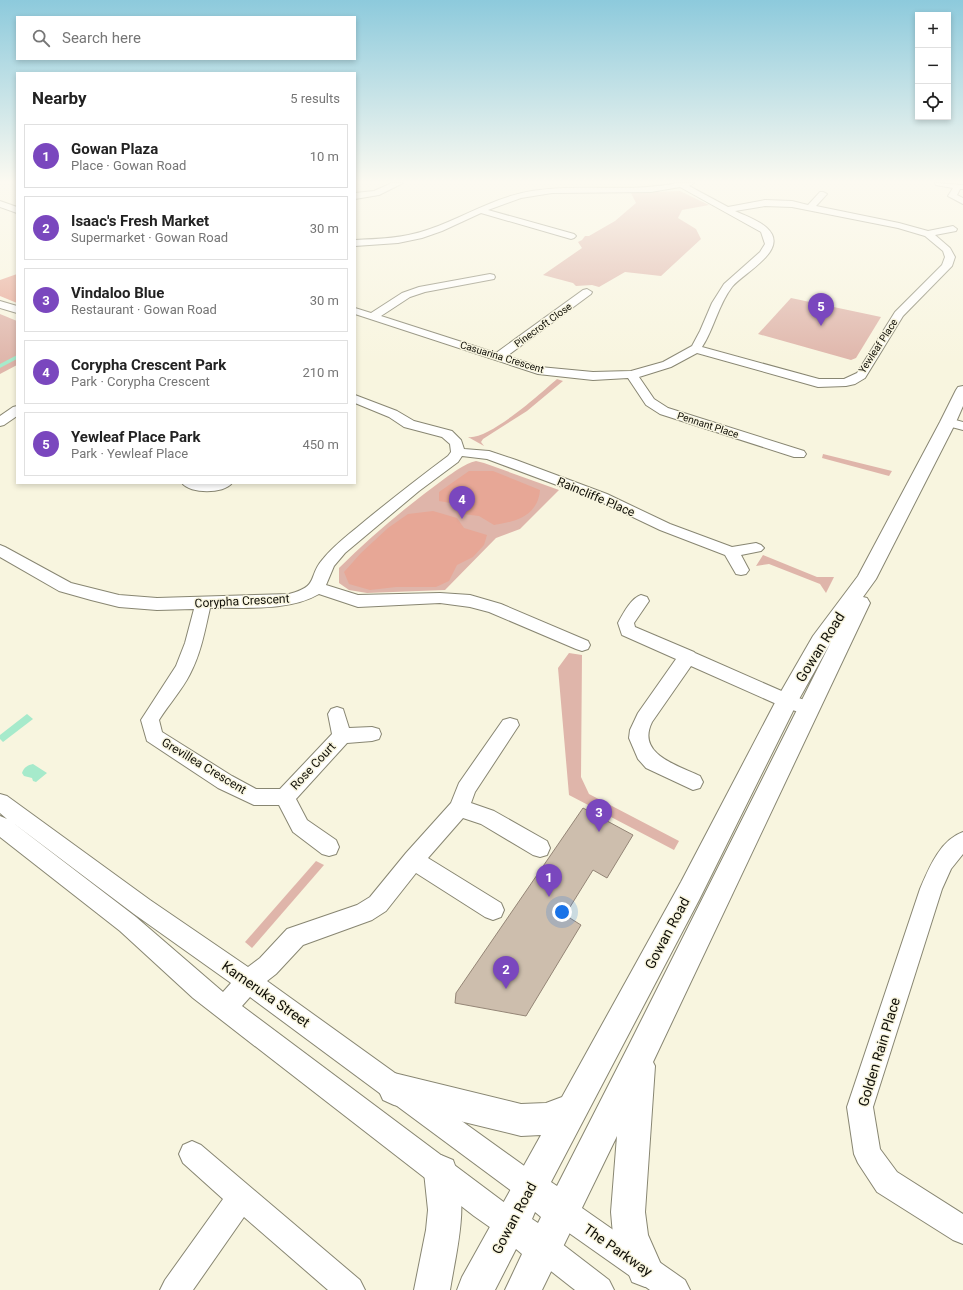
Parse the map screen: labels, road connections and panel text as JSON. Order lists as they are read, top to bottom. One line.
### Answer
{"streets":{"main road":["Gowan Road"],"street":["Pinecroft Close","Yewleaf Place","Casuarina Crescent","Pennant Place","Raincliffe Place","Corypha Crescent","Grevillea Crescent","Rose Court","Kameruka Street","Golden Rain Place","The Parkway"]},"crossings":[["Pinecroft Close","Casuarina Crescent"],["Yewleaf Place","Casuarina Crescent"],["Casuarina Crescent","Pennant Place"],["Corypha Crescent","Grevillea Crescent"],["Gowan Road","Kameruka Street"],["Gowan Road","The Parkway"],["Grevillea Crescent","Rose Court"]],"page":{"map_buttons":["+","−"],"search":"Search here","heading":["Nearby","5 results"],"list":[{"mark":"1","name":"Gowan Plaza","note":"Place · Gowan Road","value":"10 m"},{"mark":"2","name":"Isaac's Fresh Market","note":"Supermarket · Gowan Road","value":"30 m"},{"mark":"3","name":"Vindaloo Blue","note":"Restaurant · Gowan Road","value":"30 m"},{"mark":"4","name":"Corypha Crescent Park","note":"Park · Corypha Crescent","value":"210 m"},{"mark":"5","name":"Yewleaf Place Park","note":"Park · Yewleaf Place","value":"450 m"}],"pins":["5","4","3","1","2"]}}
